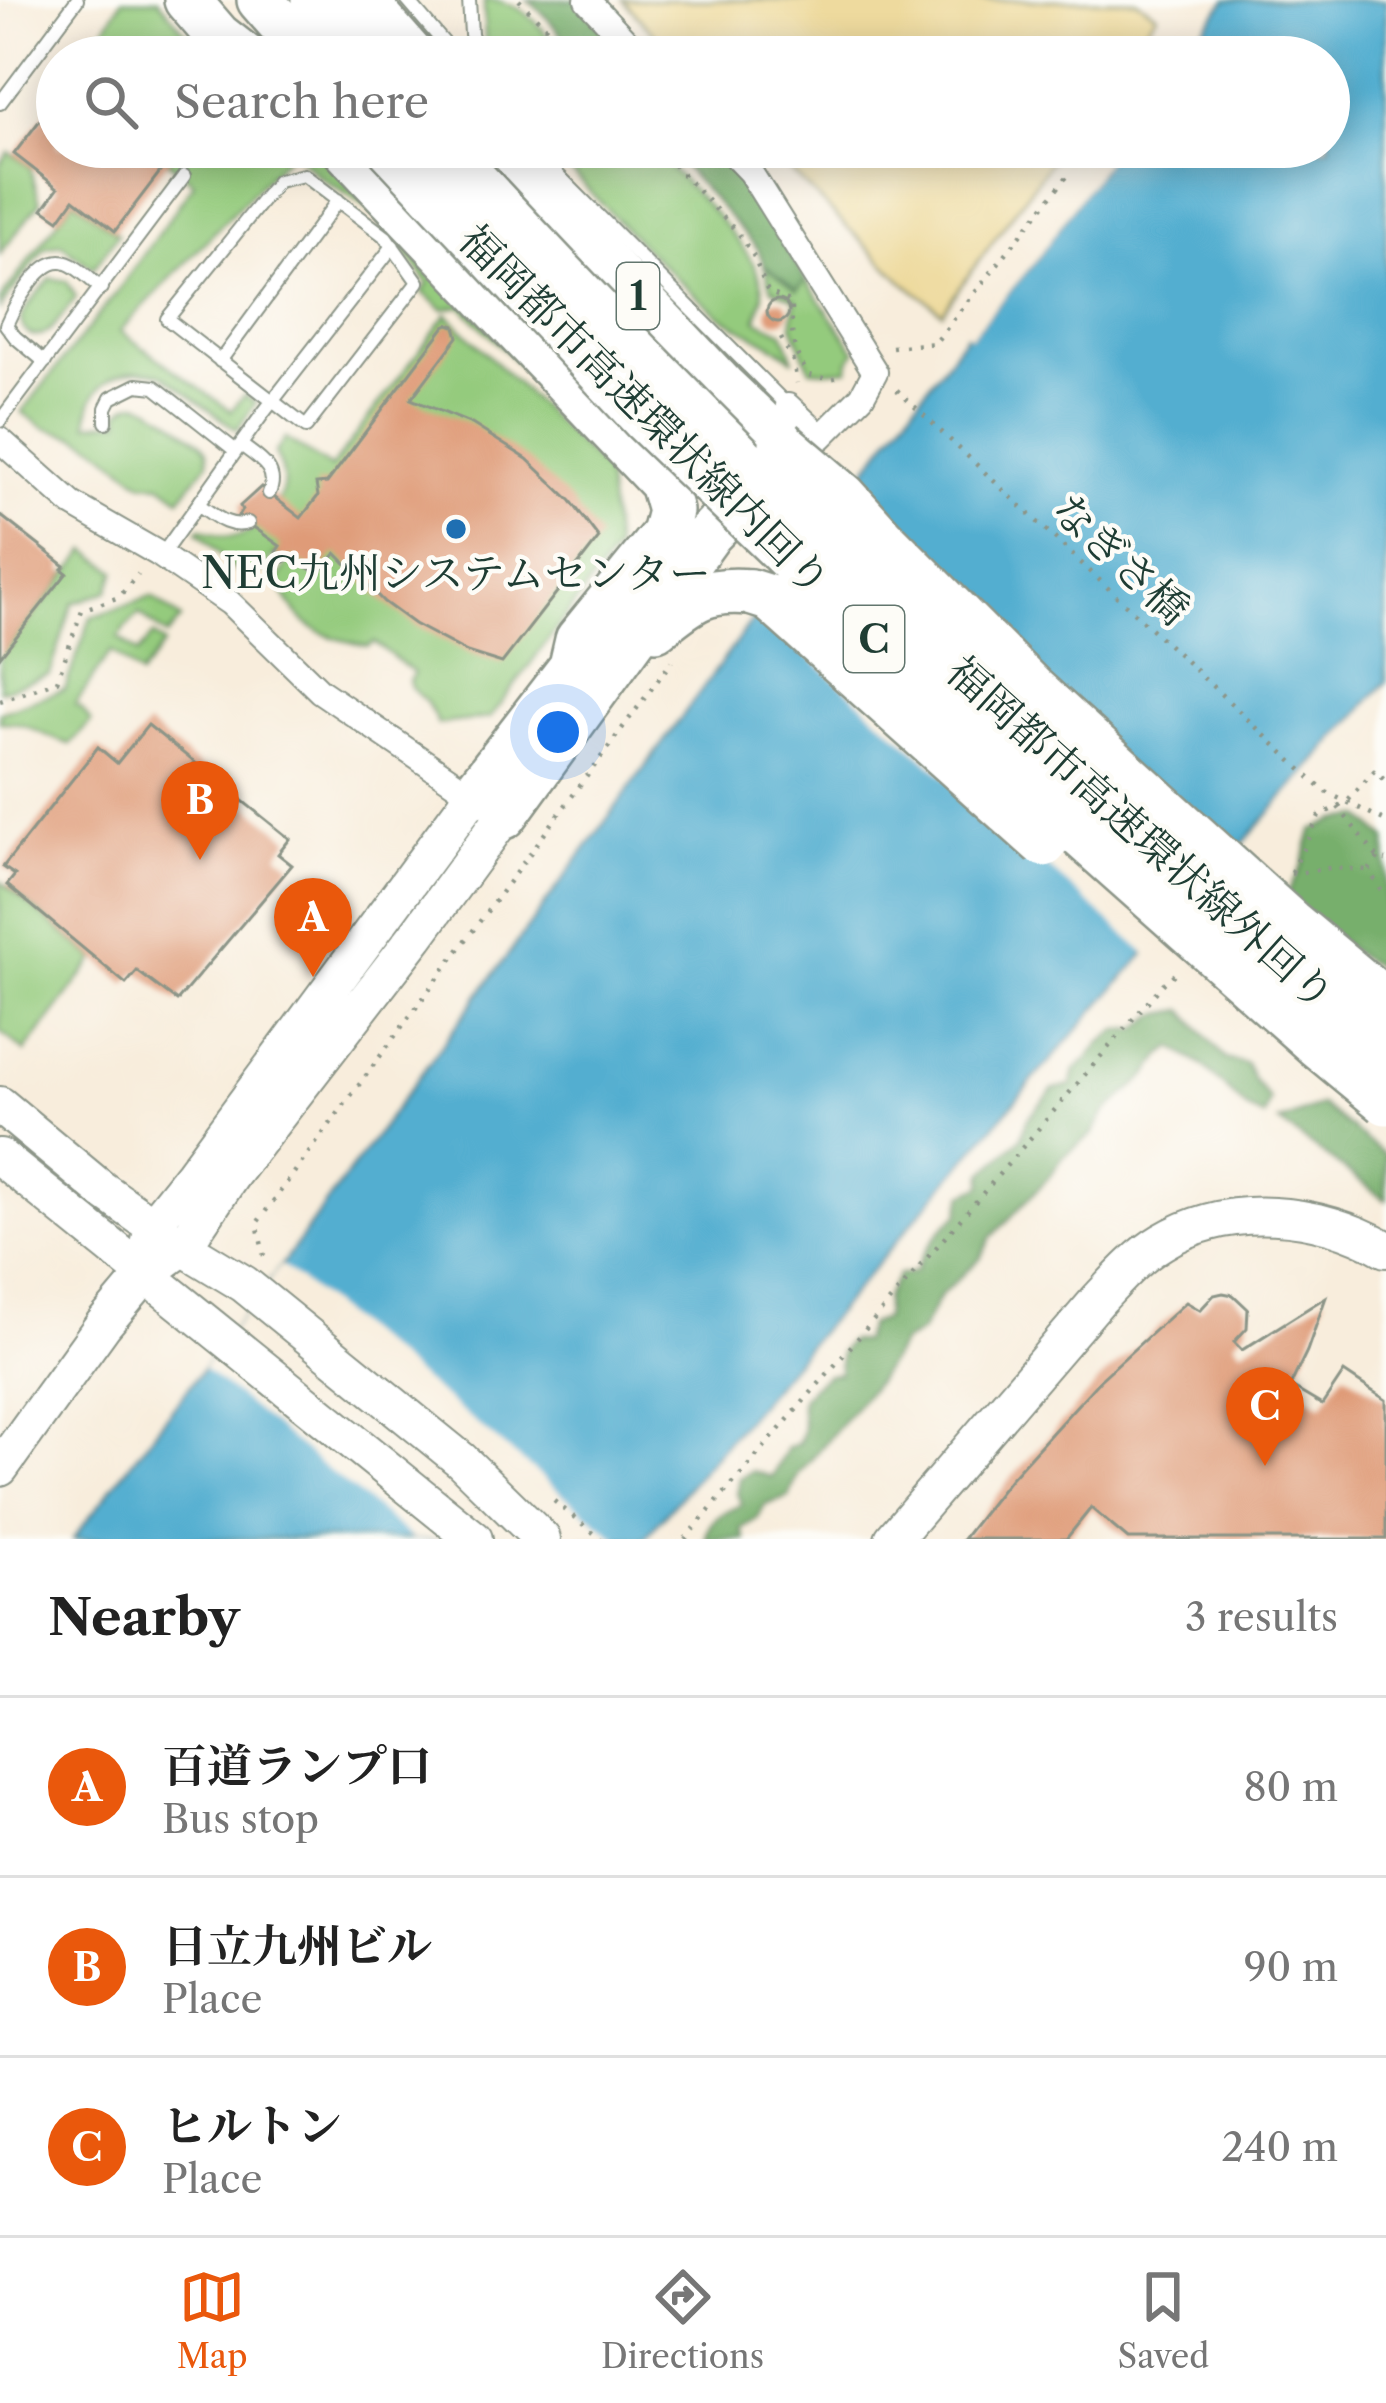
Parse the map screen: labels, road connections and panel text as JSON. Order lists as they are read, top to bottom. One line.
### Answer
{"streets":{"highway":["1","福岡都市高速環状線内回り","C","福岡都市高速環状線外回り"],"path":["なぎさ橋"]},"places":["NEC九州システムセンター"],"page":{"search":"Search here","pins":["B","A","C"],"heading":["Nearby","3 results"],"list":[{"mark":"A","name":"百道ランプ口","note":"Bus stop","value":"80 m"},{"mark":"B","name":"日立九州ビル","note":"Place","value":"90 m"},{"mark":"C","name":"ヒルトン","note":"Place","value":"240 m"}],"nav":["Map","Directions","Saved"]}}
